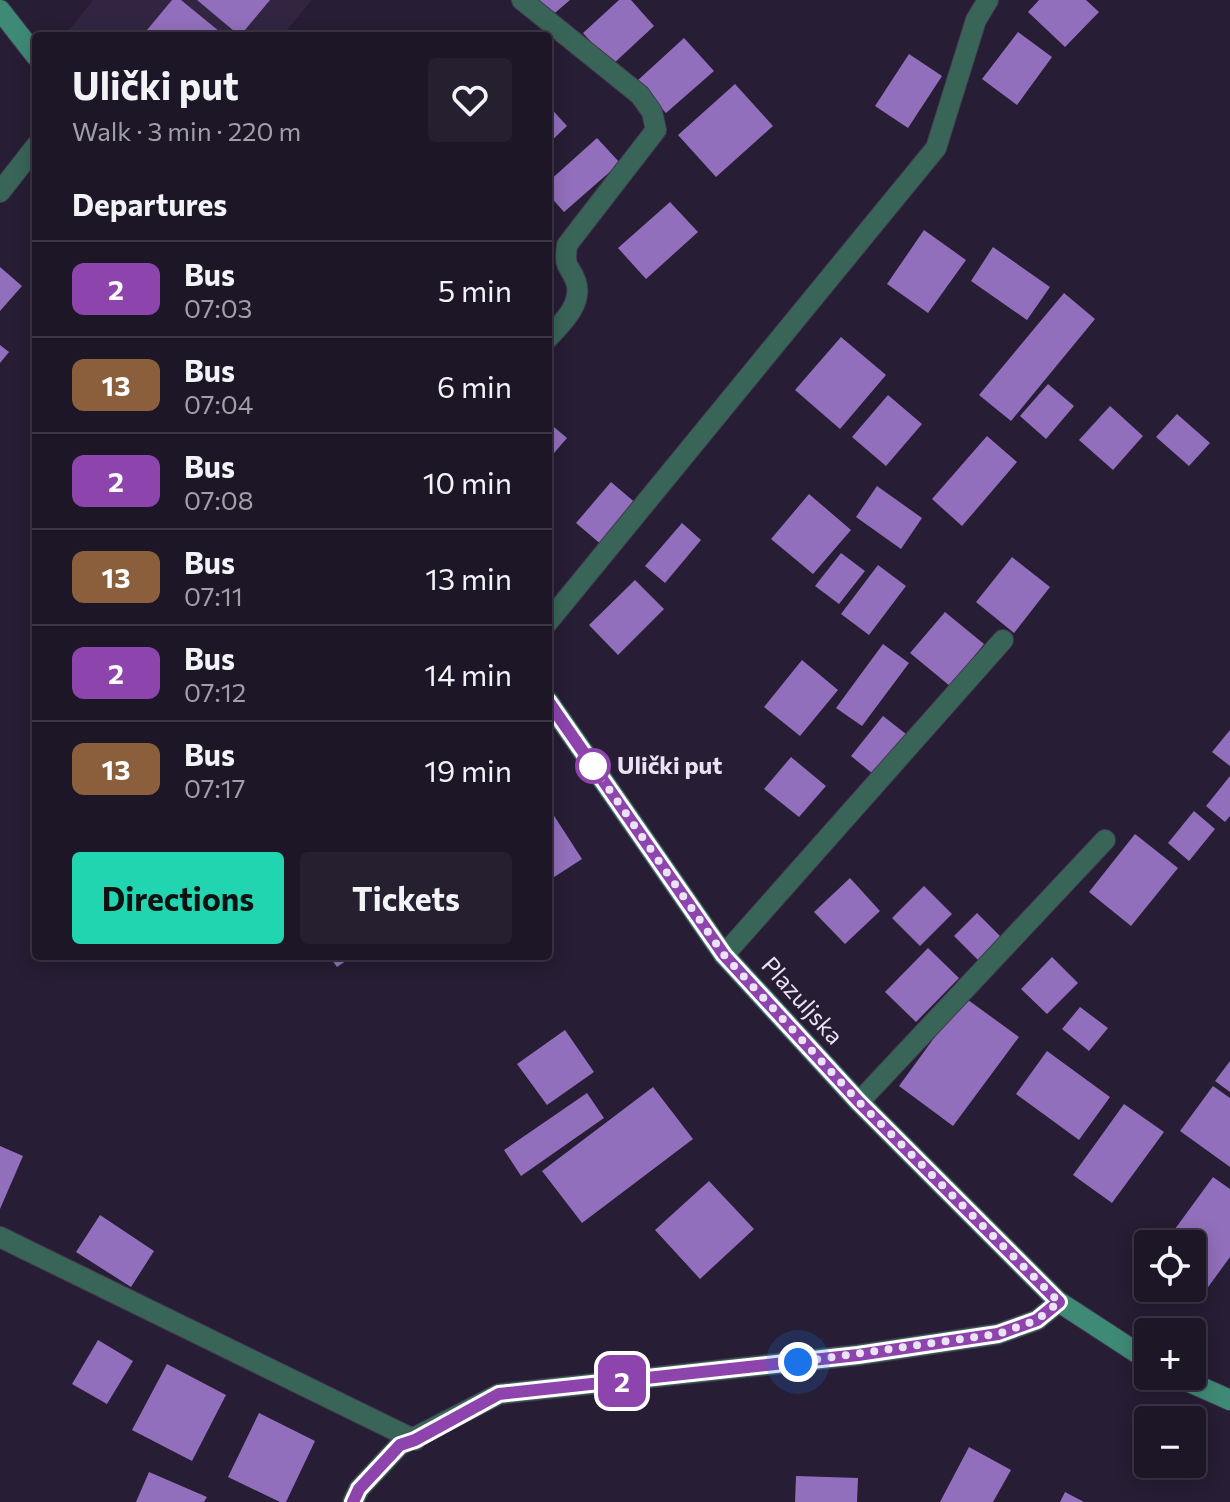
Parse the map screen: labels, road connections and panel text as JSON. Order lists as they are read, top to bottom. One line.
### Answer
{"streets":{"main road":["Plazuljska"]},"places":["Ulički put"],"lines":["bus line 2"],"page":{"on_map":"2","heading":[["Ulički put","Walk · 3 min · 220 m"],"Departures"],"list":[{"mark":"2","name":"Bus","note":"07:03","value":"5 min"},{"mark":"13","name":"Bus","note":"07:04","value":"6 min"},{"mark":"2","name":"Bus","note":"07:08","value":"10 min"},{"mark":"13","name":"Bus","note":"07:11","value":"13 min"},{"mark":"2","name":"Bus","note":"07:12","value":"14 min"},{"mark":"13","name":"Bus","note":"07:17","value":"19 min"}],"buttons":["Directions","Tickets"],"map_buttons":["+","−"]}}
